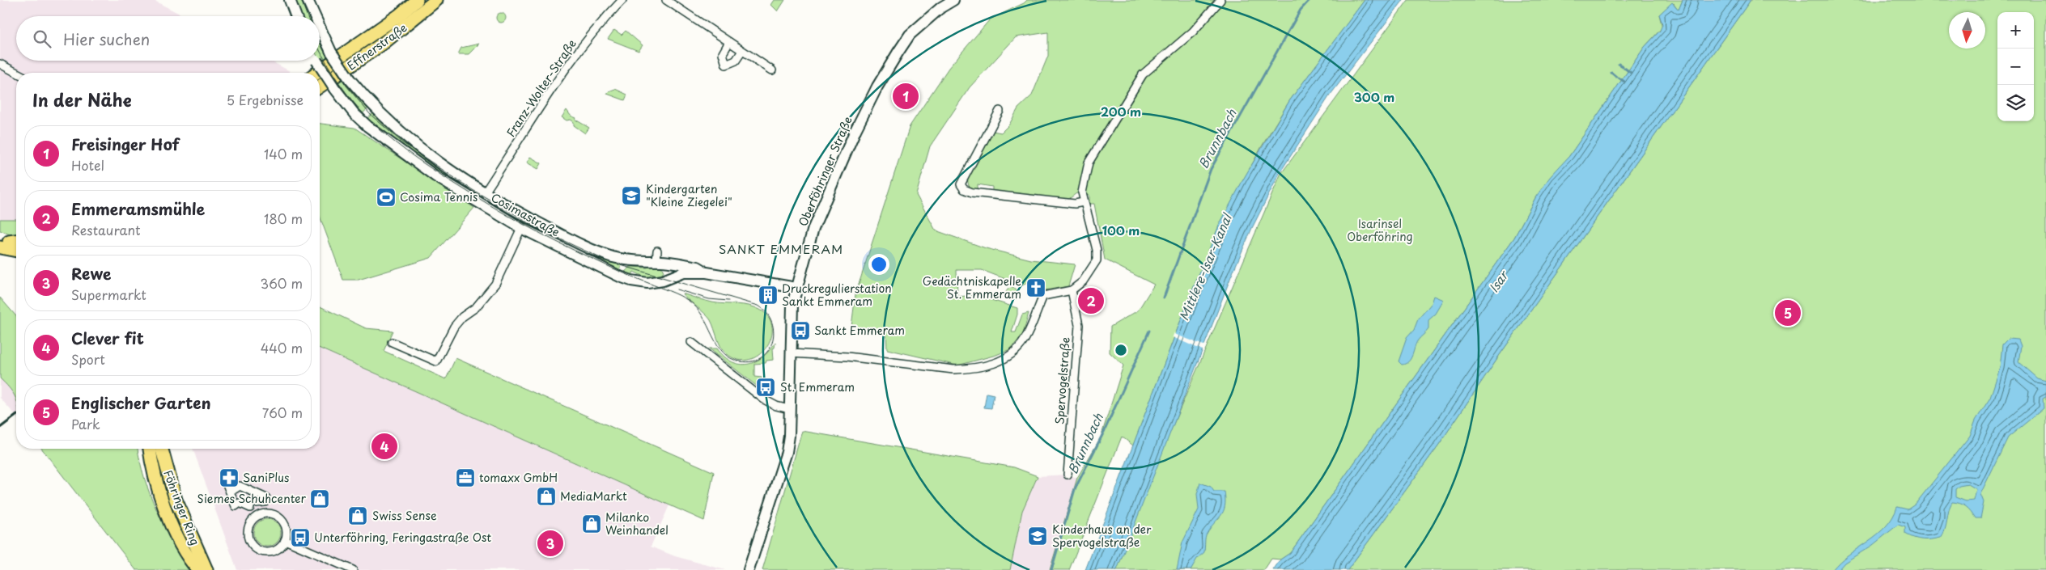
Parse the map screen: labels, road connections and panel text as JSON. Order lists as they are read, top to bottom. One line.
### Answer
{"streets":{"highway":["Effnerstraße","Föhringer Ring"],"main road":["Oberföhringer Straße","Cosimastraße"],"street":["Franz-Wolter-Straße","Spervogelstraße"]},"crossings":[["Franz-Wolter-Straße","Cosimastraße"],["Oberföhringer Straße","Cosimastraße"]],"districts":["SANKT EMMERAM"],"water":["Brunnbach","Mittlere-Isar-Kanal","Isar"],"parks":["Isarinsel Oberföhring"],"places":{"school or university":["Kindergarten \"Kleine Ziegelei\"","Kinderhaus an der Spervogelstraße"],"sports":["Cosima Tennis"],"church":["Gedächtniskapelle St. Emmeram"],"building":["Druckregulierstation Sankt Emmeram"],"bus stop":["Sankt Emmeram","St. Emmeram","Unterföhring, Feringastraße Ost"],"pharmacy":["SaniPlus"],"office":["tomaxx GmbH"],"shop":["MediaMarkt","Siemes Schuhcenter","Swiss Sense","Milanko Weinhandel"]},"north":"bottom","page":{"map_buttons":["+","−"],"search":"Hier suchen","heading":["In der Nähe","5 Ergebnisse"],"pins":["1","2","5","4","3"],"list":[{"mark":"1","name":"Freisinger Hof","note":"Hotel","value":"140 m"},{"mark":"2","name":"Emmeramsmühle","note":"Restaurant","value":"180 m"},{"mark":"3","name":"Rewe","note":"Supermarkt","value":"360 m"},{"mark":"4","name":"Clever fit","note":"Sport","value":"440 m"},{"mark":"5","name":"Englischer Garten","note":"Park","value":"760 m"}]},"rings":["300 m","200 m","100 m"]}
